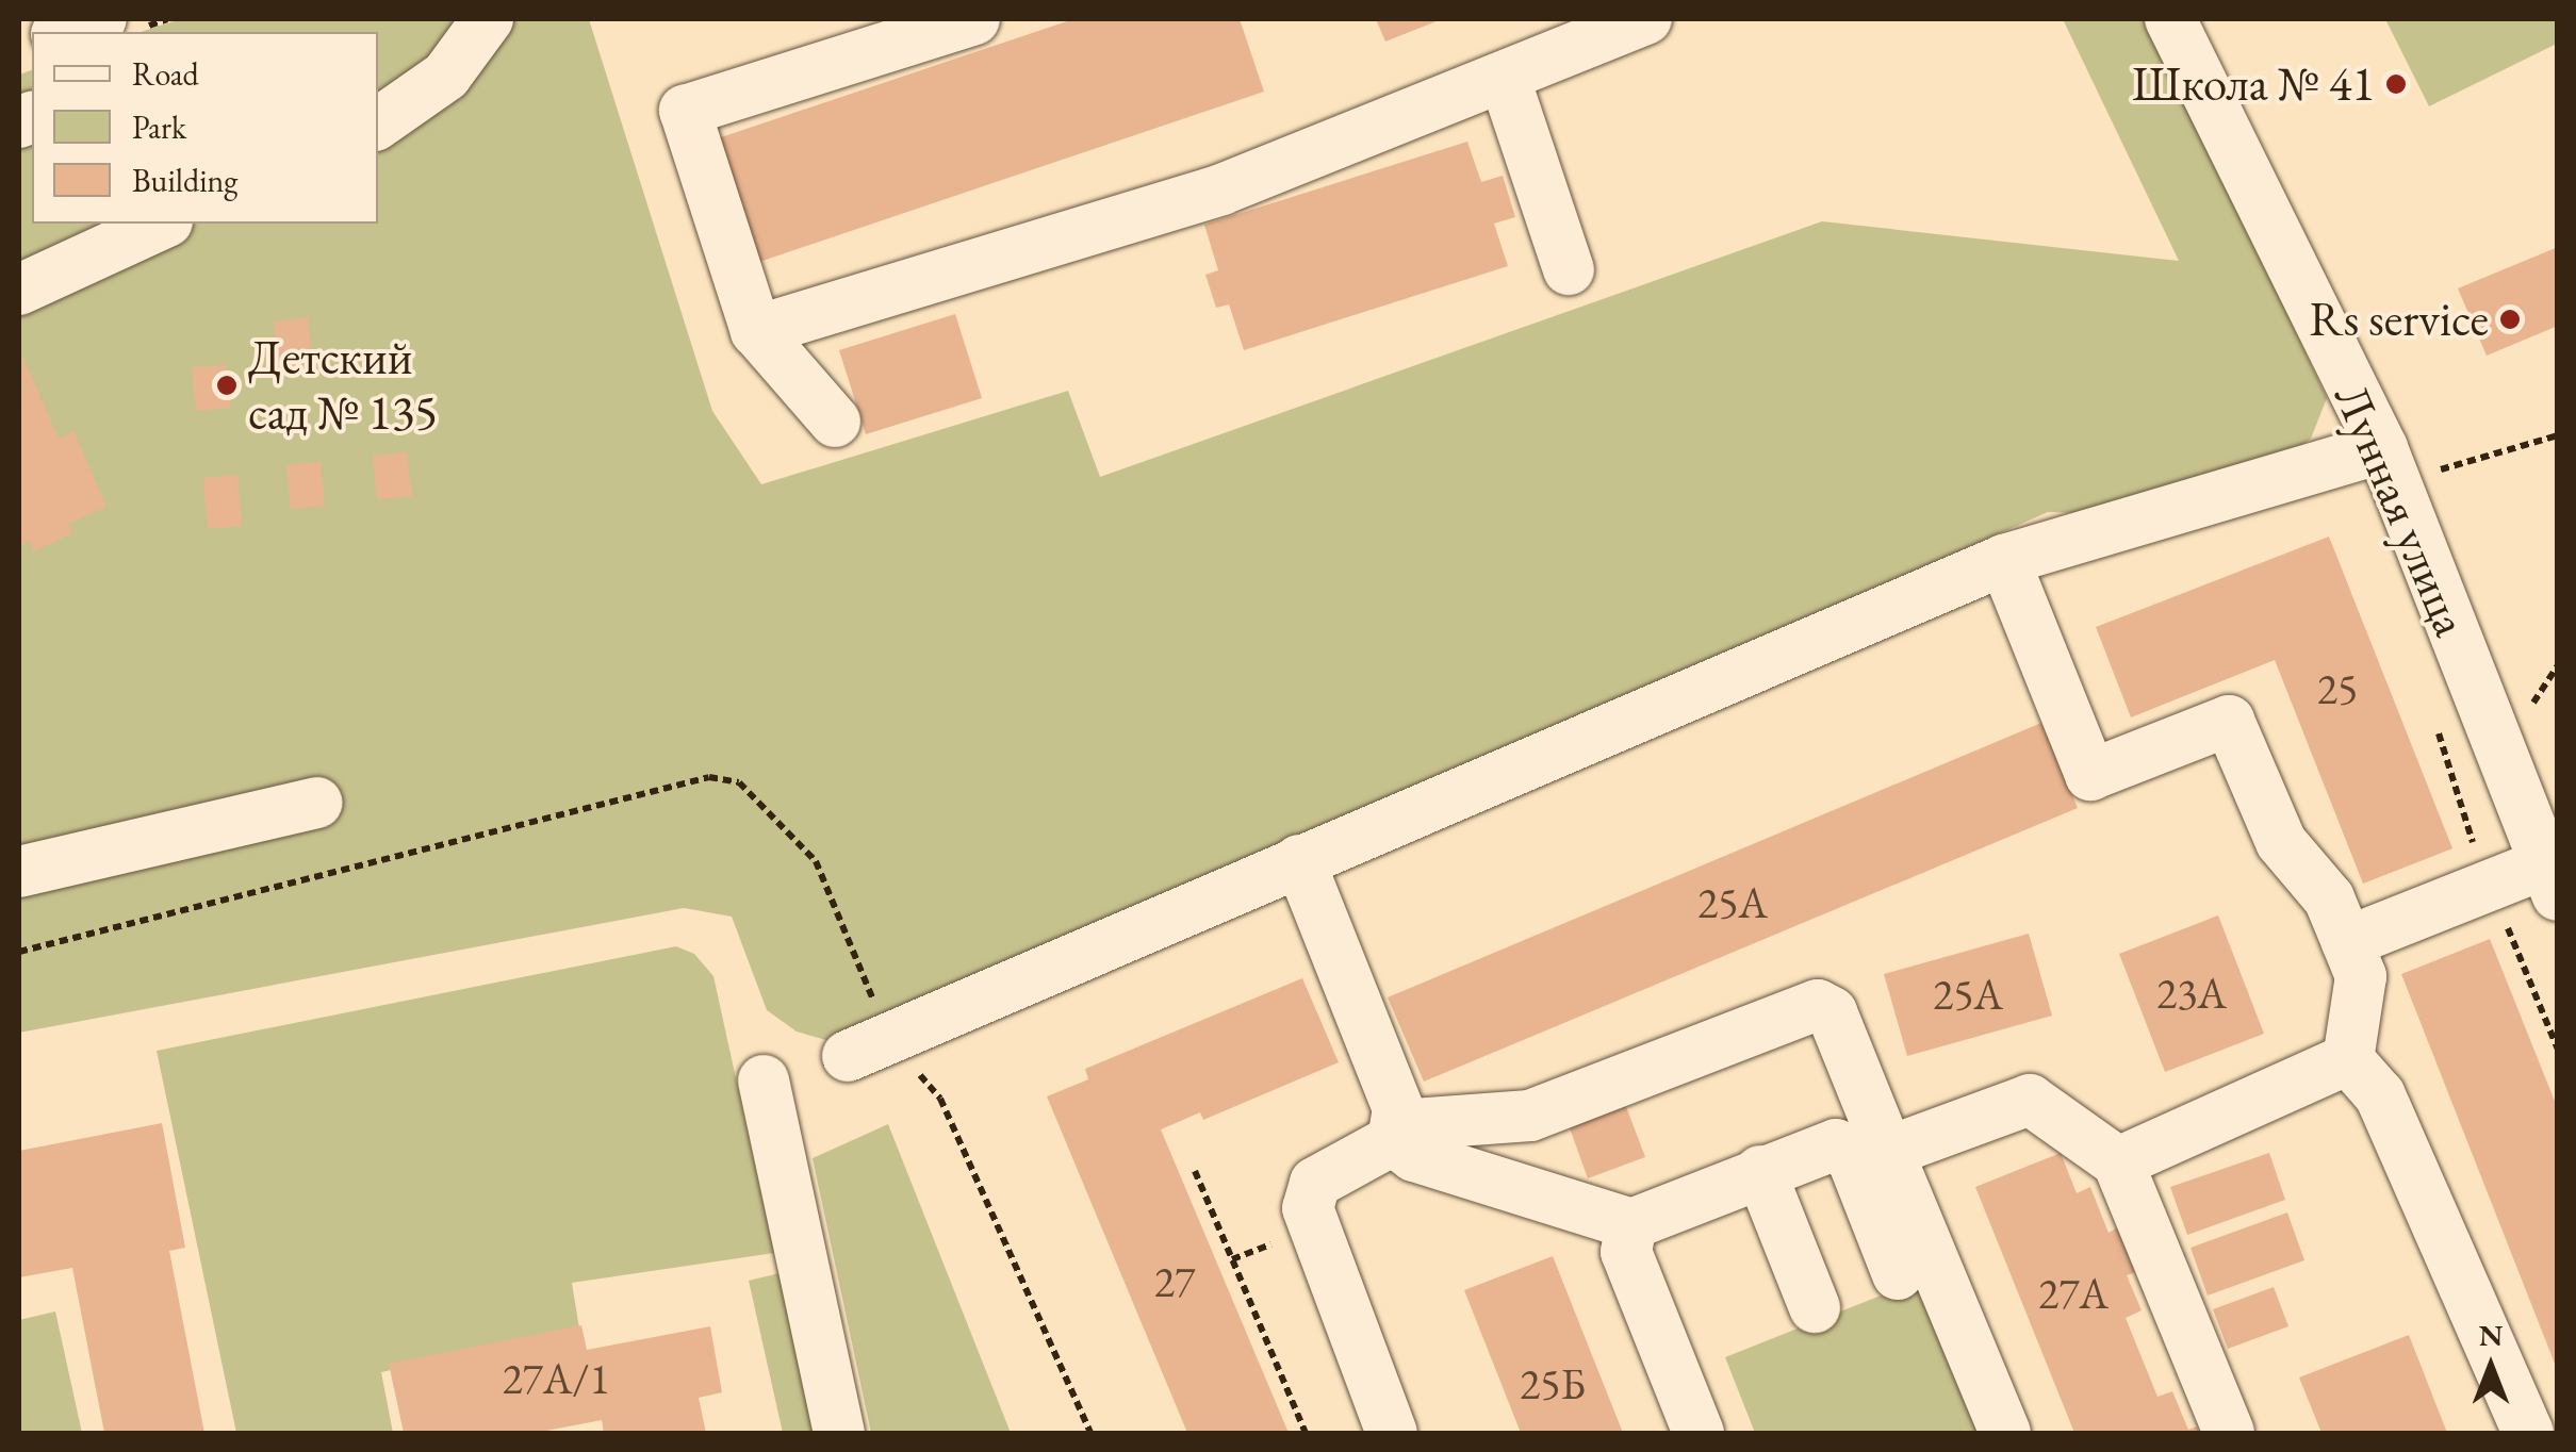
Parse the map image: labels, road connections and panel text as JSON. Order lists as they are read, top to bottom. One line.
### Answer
{"streets":{"street":["Лунная улица"]},"places":["Школа № 41","Rs service","Детский сад № 135"],"house_numbers":["25","25А","23А","25А","27","27А","27А/1","25Б"],"legend":["Road","Park","Building"],"north":"top"}
